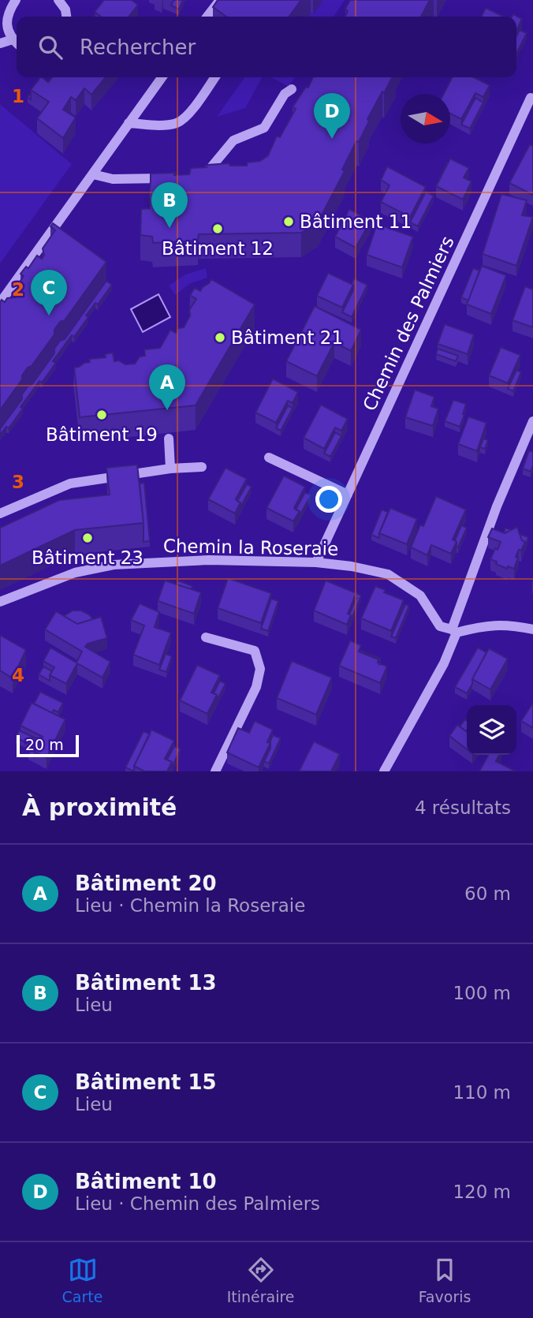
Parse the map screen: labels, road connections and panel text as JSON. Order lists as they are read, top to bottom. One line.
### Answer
{"streets":{"street":["Chemin des Palmiers","Chemin la Roseraie"]},"crossings":[["Chemin des Palmiers","Chemin la Roseraie"]],"places":["Bâtiment 11","Bâtiment 12","Bâtiment 21","Bâtiment 19","Bâtiment 23"],"scale_bar":"20 m","north":"right","page":{"search":"Rechercher","pins":["D","B","C","A"],"scale":"20 m","heading":["À proximité","4 résultats"],"list":[{"mark":"A","name":"Bâtiment 20","note":"Lieu · Chemin la Roseraie","value":"60 m"},{"mark":"B","name":"Bâtiment 13","note":"Lieu","value":"100 m"},{"mark":"C","name":"Bâtiment 15","note":"Lieu","value":"110 m"},{"mark":"D","name":"Bâtiment 10","note":"Lieu · Chemin des Palmiers","value":"120 m"}],"nav":["Carte","Itinéraire","Favoris"]},"grid":{"rows":["1","2","3","4"]}}
